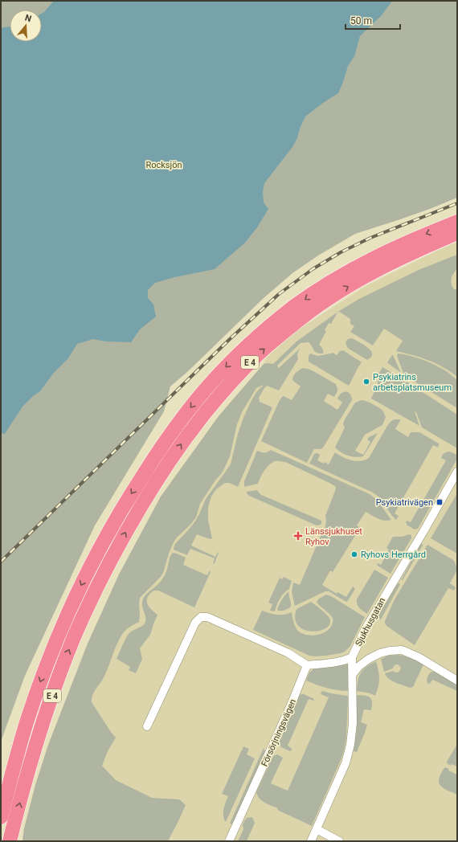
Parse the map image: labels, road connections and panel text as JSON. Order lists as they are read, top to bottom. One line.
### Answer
{"streets":{"highway":["E 4"],"street":["Sjukhusgatan","Försörjningsvägen"]},"parks":["Rocksjön"],"places":{"other":["Psykiatrins arbetsplatsmuseum","Ryhovs Herrgård"],"transit":["Psykiatrivägen"],"health":["Länssjukhuset Ryhov"]},"scale_bar":"50 m","north":"top"}
